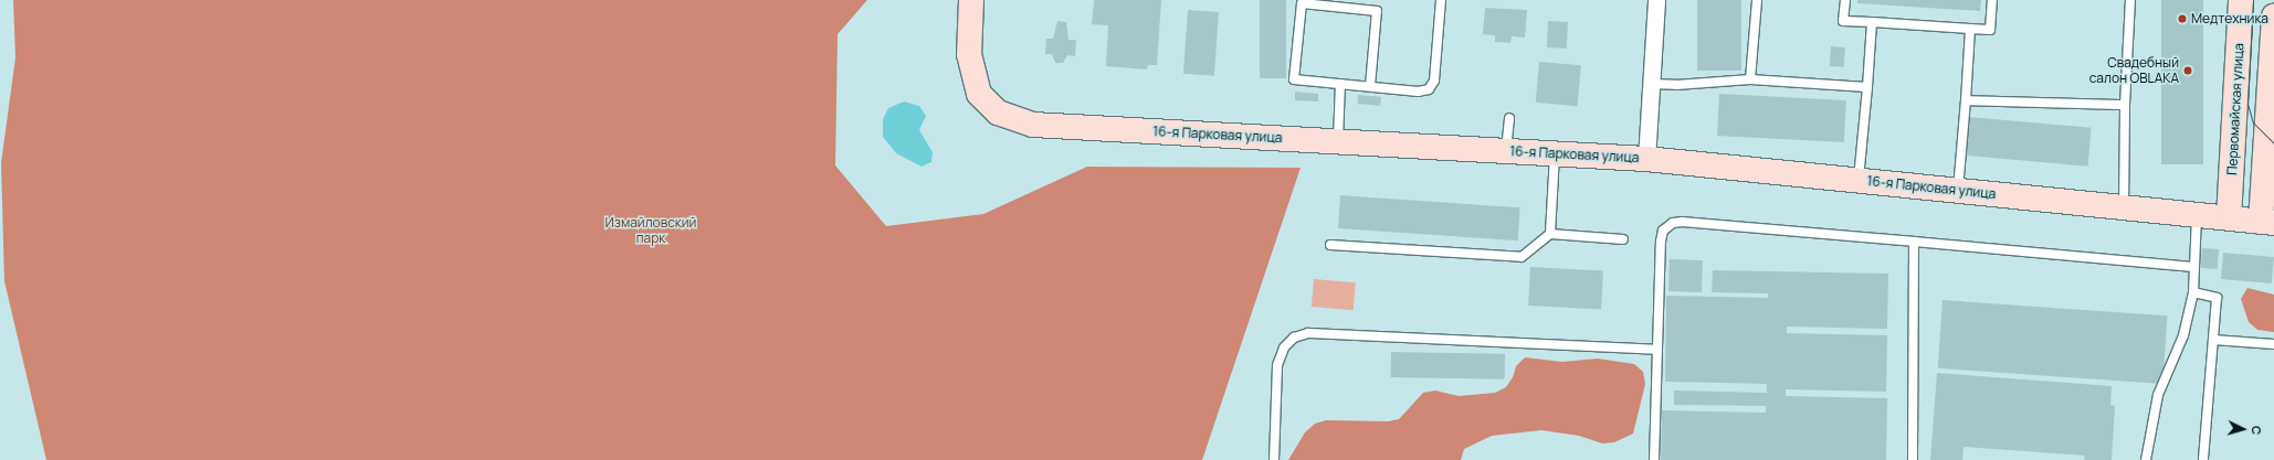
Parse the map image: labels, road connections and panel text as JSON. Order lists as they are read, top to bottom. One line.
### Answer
{"streets":{"main road":["Первомайская улица","16-я Парковая улица"]},"crossings":[["Первомайская улица","16-я Парковая улица"]],"parks":["Измайловский парк"],"places":["Медтехника","Свадебный салон OBLAKA"],"north":"right"}
